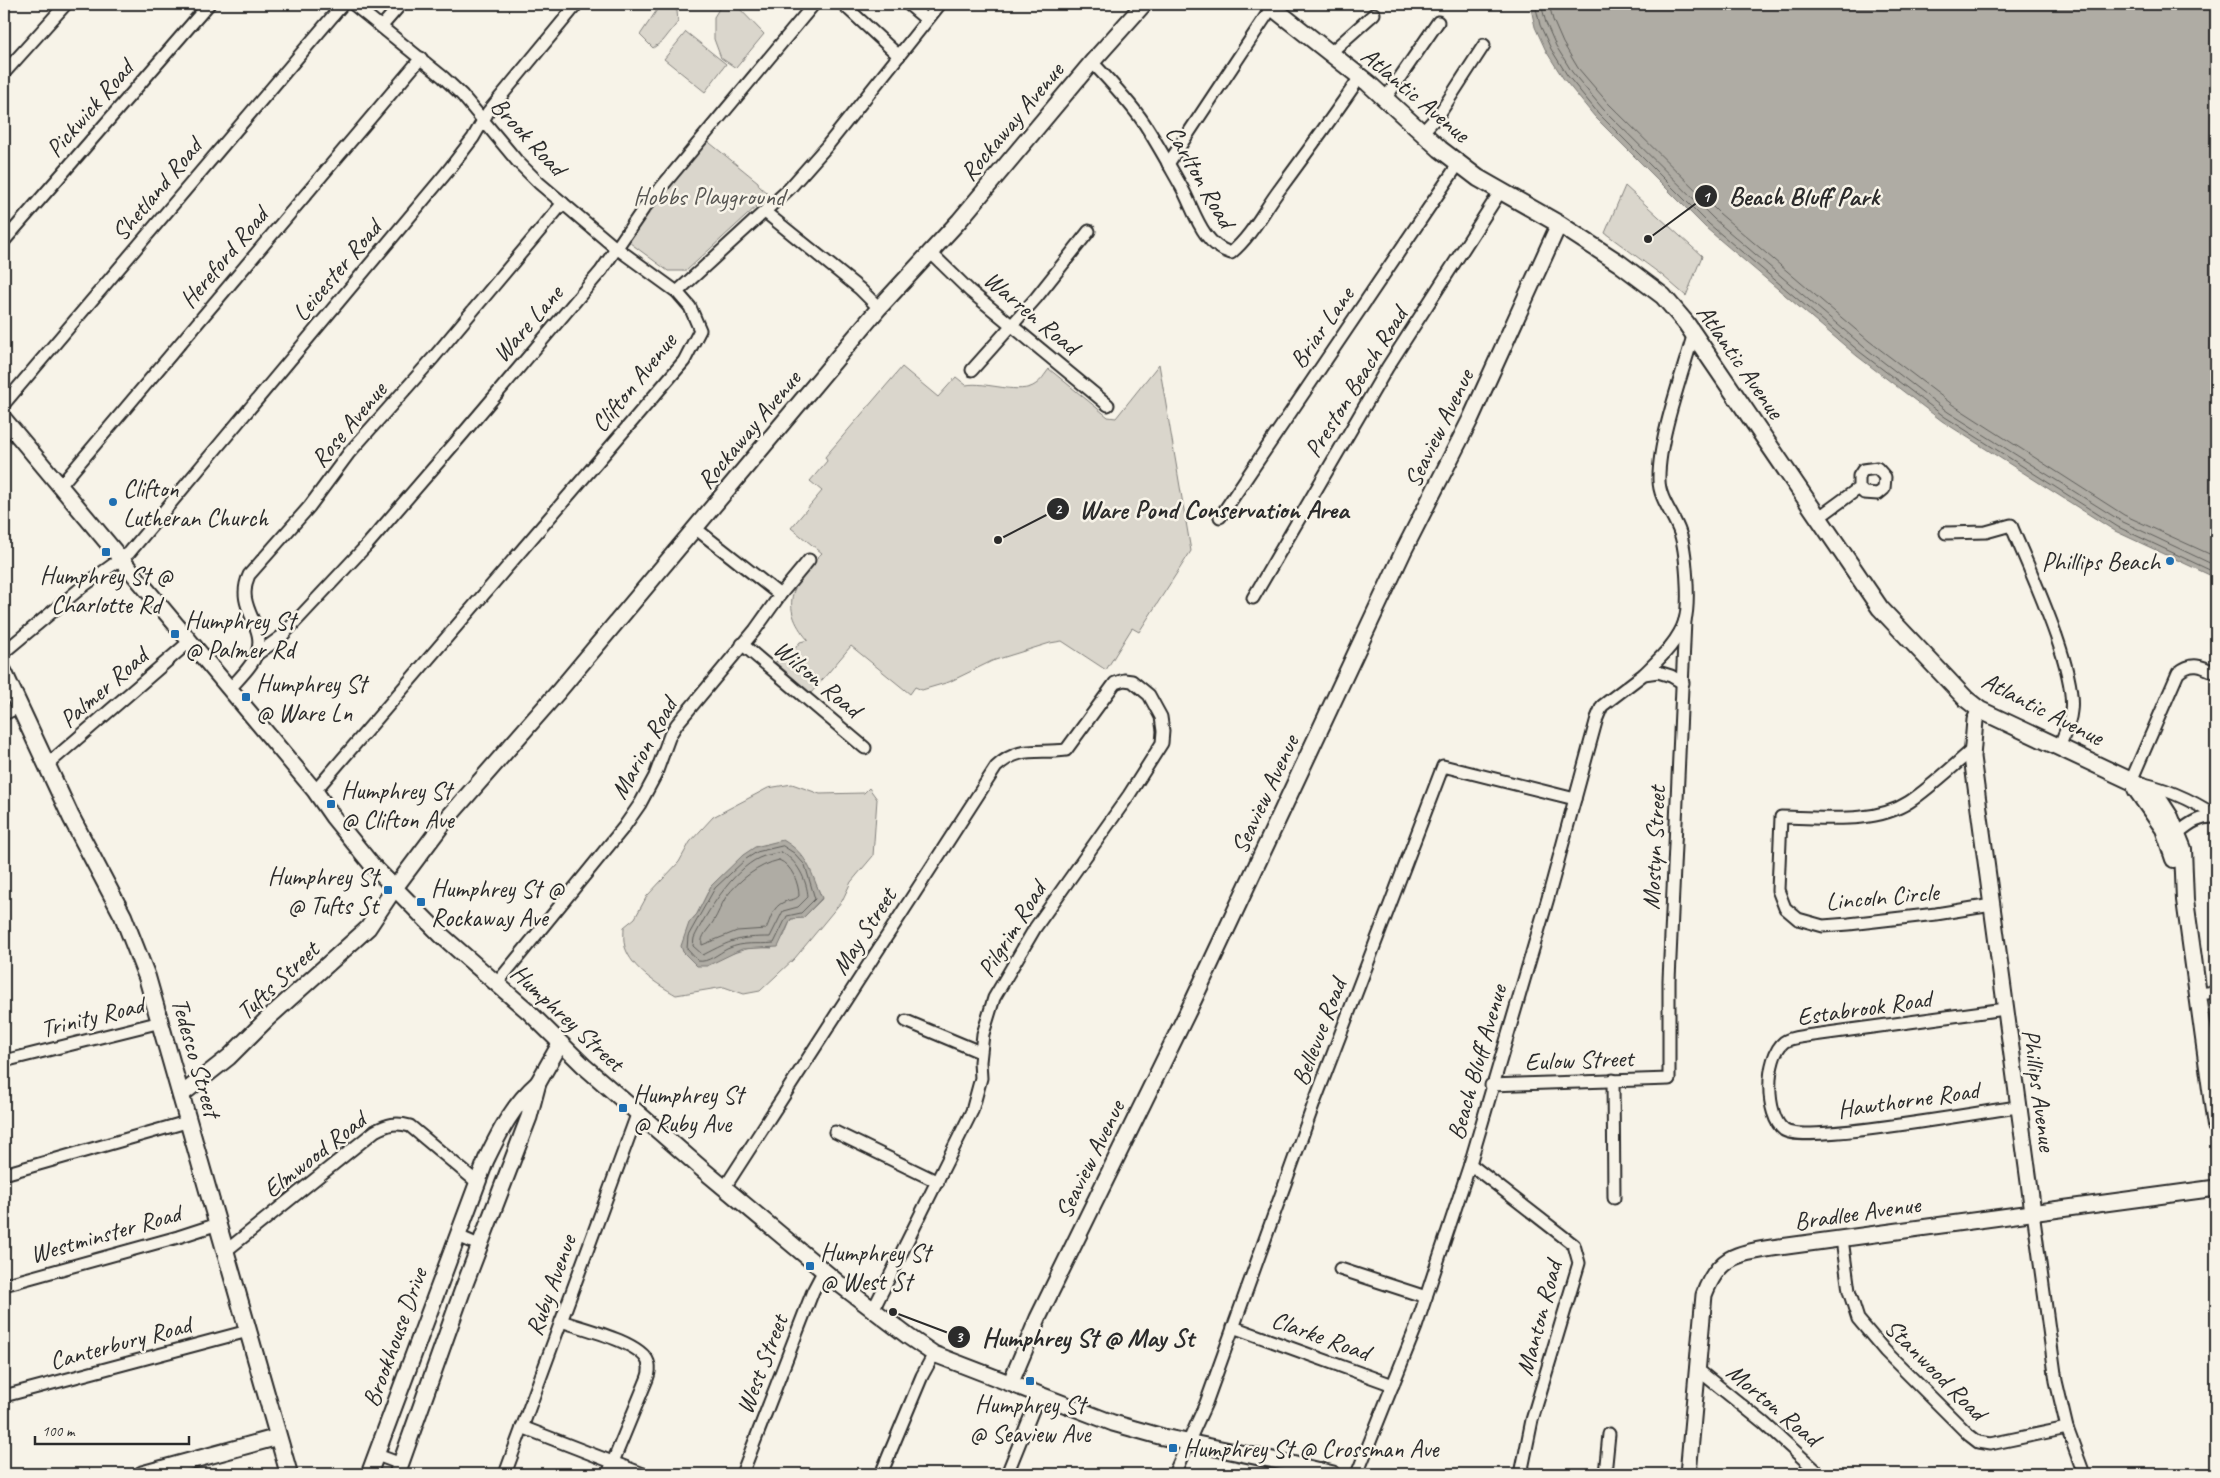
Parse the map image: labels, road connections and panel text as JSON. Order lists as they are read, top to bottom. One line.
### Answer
{"streets":{"main road":["Atlantic Avenue","Tedesco Street"],"street":["Pickwick Road","Rockaway Avenue","Brook Road","Carlton Road","Shetland Road","Hereford Road","Leicester Road","Warren Road","Ware Lane","Briar Lane","Clifton Avenue","Preston Beach Road","Rose Avenue","Seaview Avenue","Wilson Road","Palmer Road","Marion Road","Mostyn Street","Lincoln Circle","Pilgrim Road","May Street","Tufts Street","Estabrook Road","Trinity Road","Humphrey Street","Bellevue Road","Eulow Street","Beach Bluff Avenue","Phillips Avenue","Hawthorne Road","Elmwood Road","Bradlee Avenue","Westminster Road","Ruby Avenue","Manton Road","Clarke Road","Brookhouse Drive","Canterbury Road","West Street","Stanwood Road","Morton Road"]},"crossings":[["Atlantic Avenue","Carlton Road"],["Atlantic Avenue","Briar Lane"],["Atlantic Avenue","Preston Beach Road"],["Atlantic Avenue","Seaview Avenue"],["Atlantic Avenue","Phillips Avenue"],["Rockaway Avenue","Carlton Road"],["Rockaway Avenue","Warren Road"],["Rockaway Avenue","Tufts Street"],["Rockaway Avenue","Humphrey Street"],["Brook Road","Hereford Road"],["Brook Road","Leicester Road"],["Brook Road","Ware Lane"],["Brook Road","Clifton Avenue"],["Brook Road","Rose Avenue"],["Hereford Road","Humphrey Street"],["Leicester Road","Humphrey Street"],["Ware Lane","Rose Avenue"],["Clifton Avenue","Humphrey Street"],["Seaview Avenue","Humphrey Street"],["Wilson Road","Marion Road"],["Palmer Road","Humphrey Street"],["Palmer Road","Tedesco Street"],["Marion Road","Humphrey Street"],["Mostyn Street","Eulow Street"],["Mostyn Street","Beach Bluff Avenue"],["Lincoln Circle","Phillips Avenue"],["Pilgrim Road","May Street"],["Pilgrim Road","Humphrey Street"],["May Street","Humphrey Street"],["Tufts Street","Humphrey Street"],["Tufts Street","Tedesco Street"],["Estabrook Road","Phillips Avenue"],["Estabrook Road","Hawthorne Road"],["Trinity Road","Tedesco Street"],["Humphrey Street","Bellevue Road"],["Humphrey Street","Ruby Avenue"],["Humphrey Street","Brookhouse Drive"],["Humphrey Street","West Street"],["Bellevue Road","Beach Bluff Avenue"],["Bellevue Road","Clarke Road"],["Tedesco Street","Elmwood Road"],["Tedesco Street","Westminster Road"],["Tedesco Street","Canterbury Road"],["Eulow Street","Beach Bluff Avenue"],["Beach Bluff Avenue","Manton Road"],["Beach Bluff Avenue","Clarke Road"],["Phillips Avenue","Hawthorne Road"],["Phillips Avenue","Bradlee Avenue"],["Phillips Avenue","Stanwood Road"],["Elmwood Road","Brookhouse Drive"],["Bradlee Avenue","Stanwood Road"],["Bradlee Avenue","Morton Road"]],"parks":["Hobbs Playground"],"places":{"other":["Beach Bluff Park","Clifton Lutheran Church","Ware Pond Conservation Area","Phillips Beach","Humphrey St @ May St"],"transit":["Humphrey St @ Charlotte Rd","Humphrey St @ Palmer Rd","Humphrey St @ Ware Ln","Humphrey St @ Clifton Ave","Humphrey St @ Tufts St","Humphrey St @ Rockaway Ave","Humphrey St @ Ruby Ave","Humphrey St @ West St","Humphrey St @ Seaview Ave","Humphrey St @ Crossman Ave"]},"scale_bar":"100 m"}
